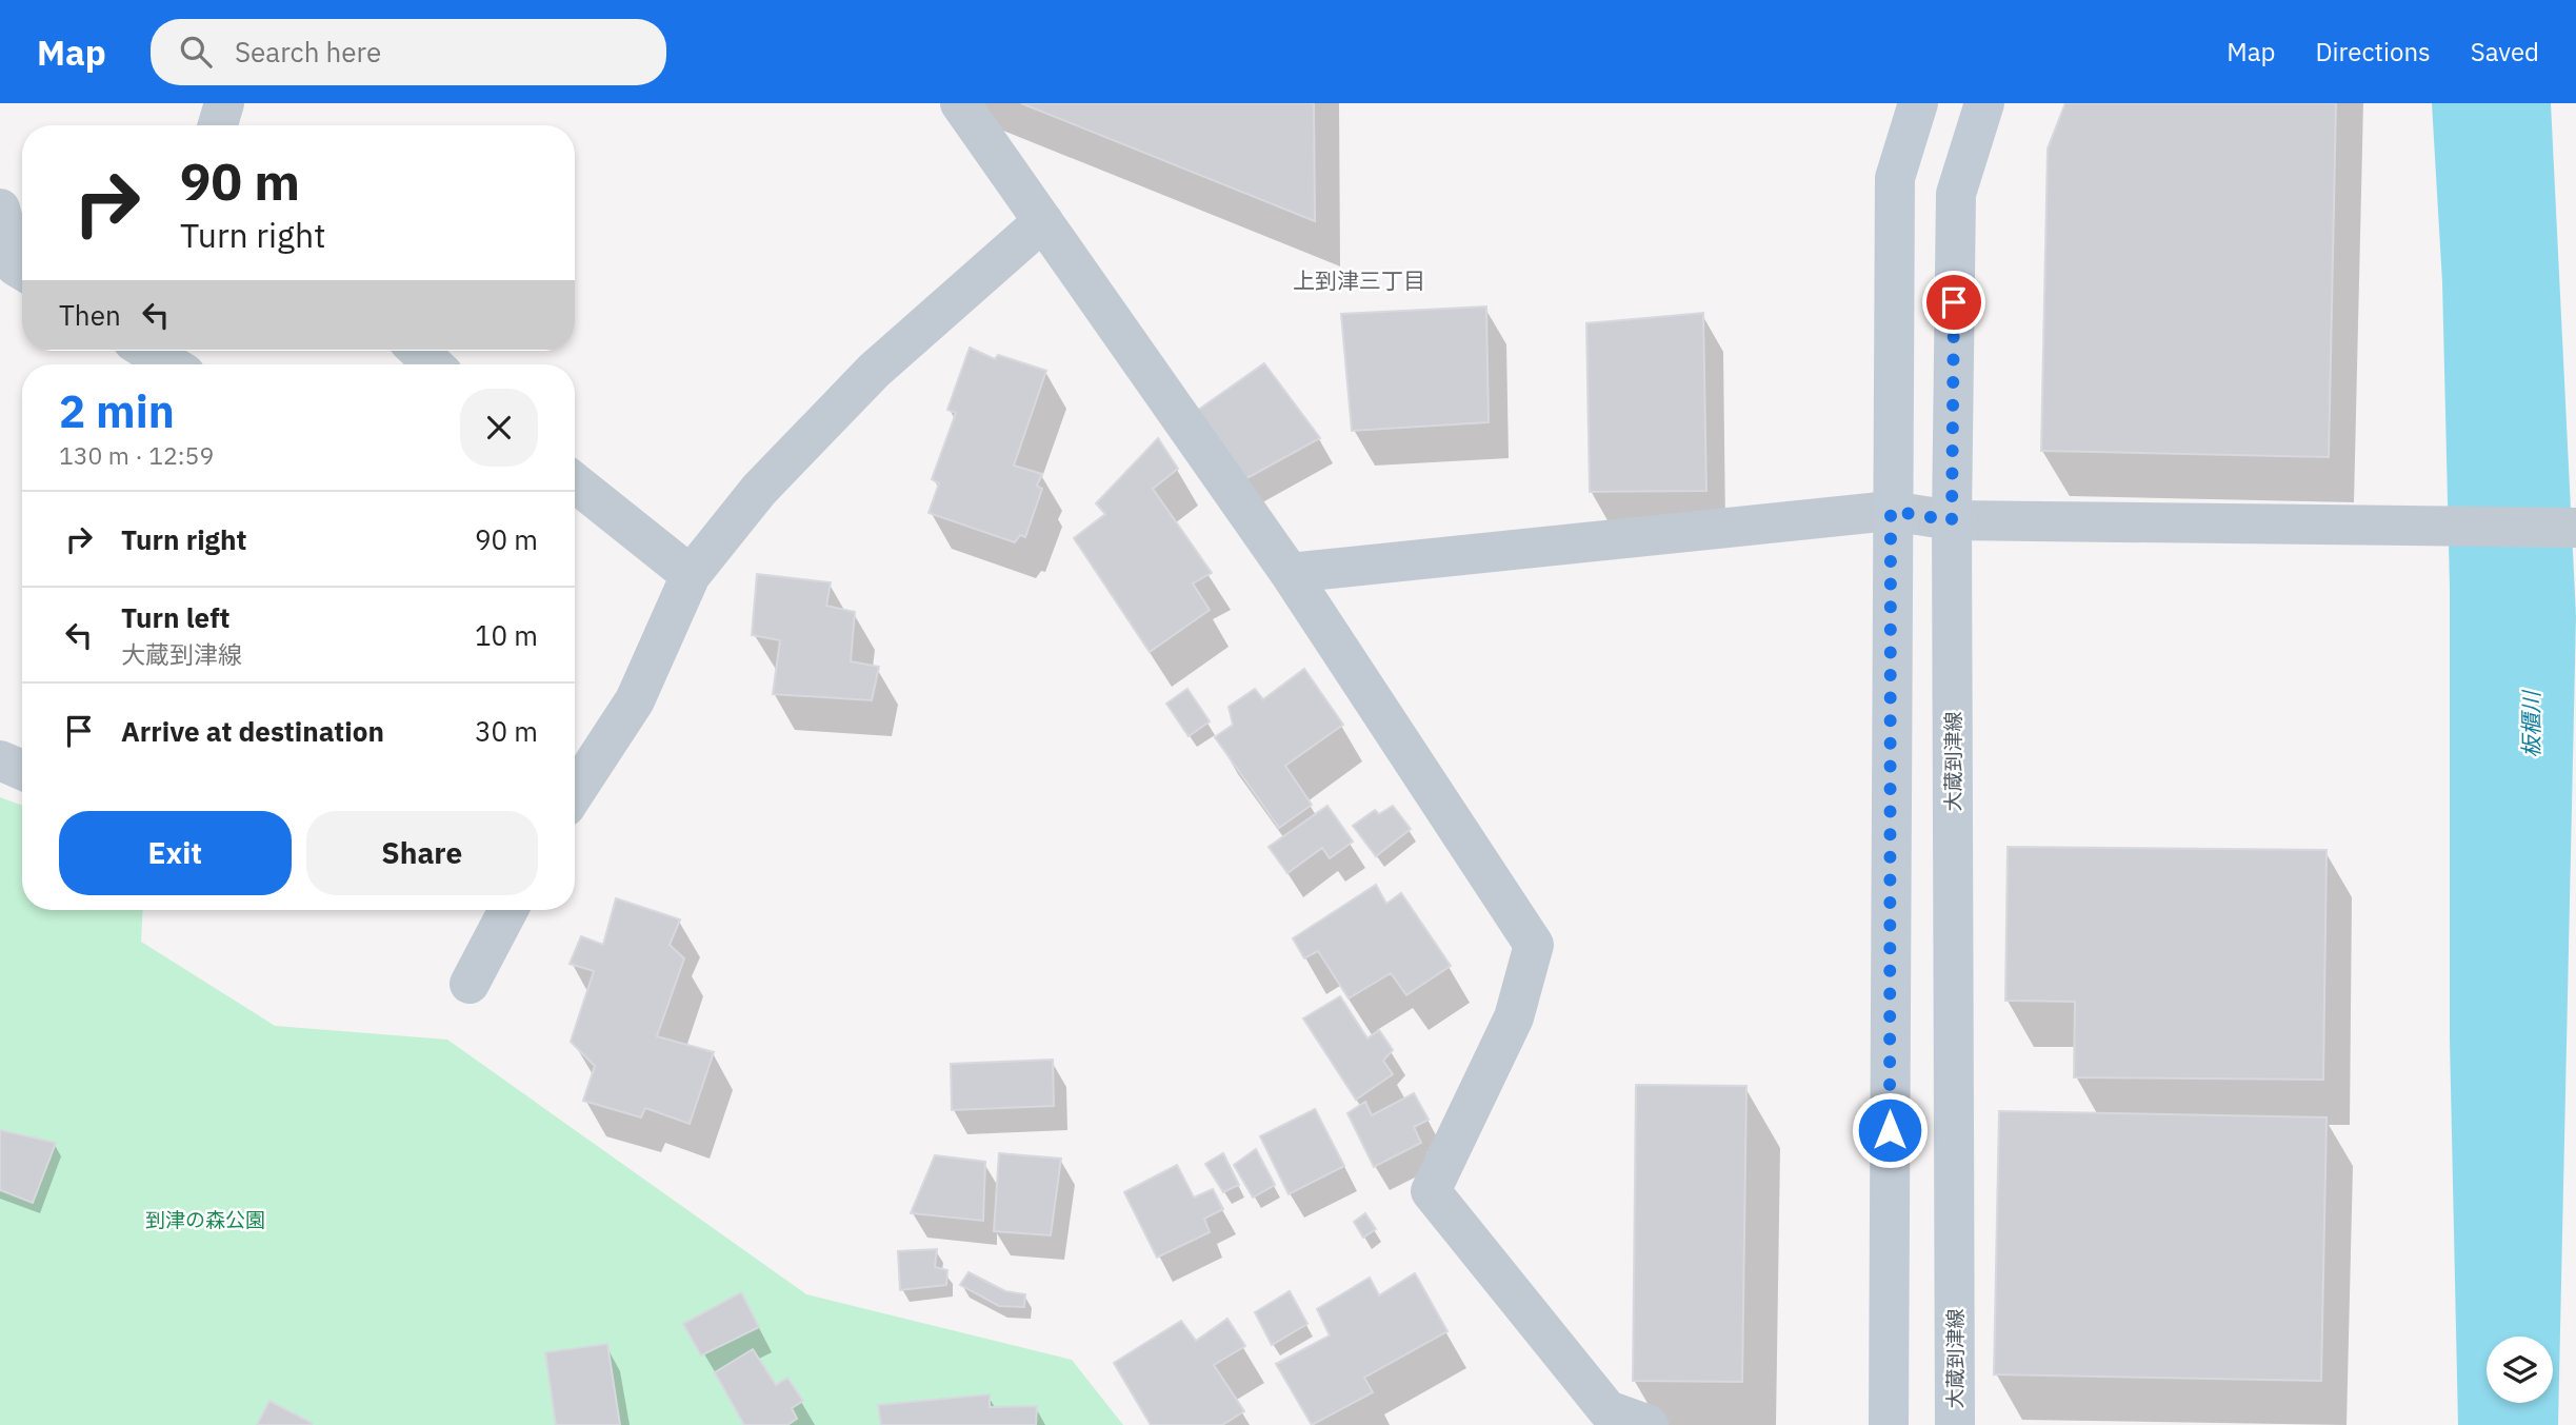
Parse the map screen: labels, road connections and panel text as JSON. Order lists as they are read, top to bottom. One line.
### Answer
{"streets":{"main road":["大蔵到津線"]},"districts":["上到津三丁目"],"water":["板櫃川"],"parks":["到津の森公園"],"page":{"header":"Map","search":"Search here","nav":["Map","Directions","Saved"],"turn":["90 m","Turn right"],"then":"Then","heading":["2 min","130 m · 12:59"],"list":[{"name":"Turn right","value":"90 m"},{"name":"Turn left","note":"大蔵到津線","value":"10 m"},{"name":"Arrive at destination","value":"30 m"}],"buttons":["Exit","Share"]}}
